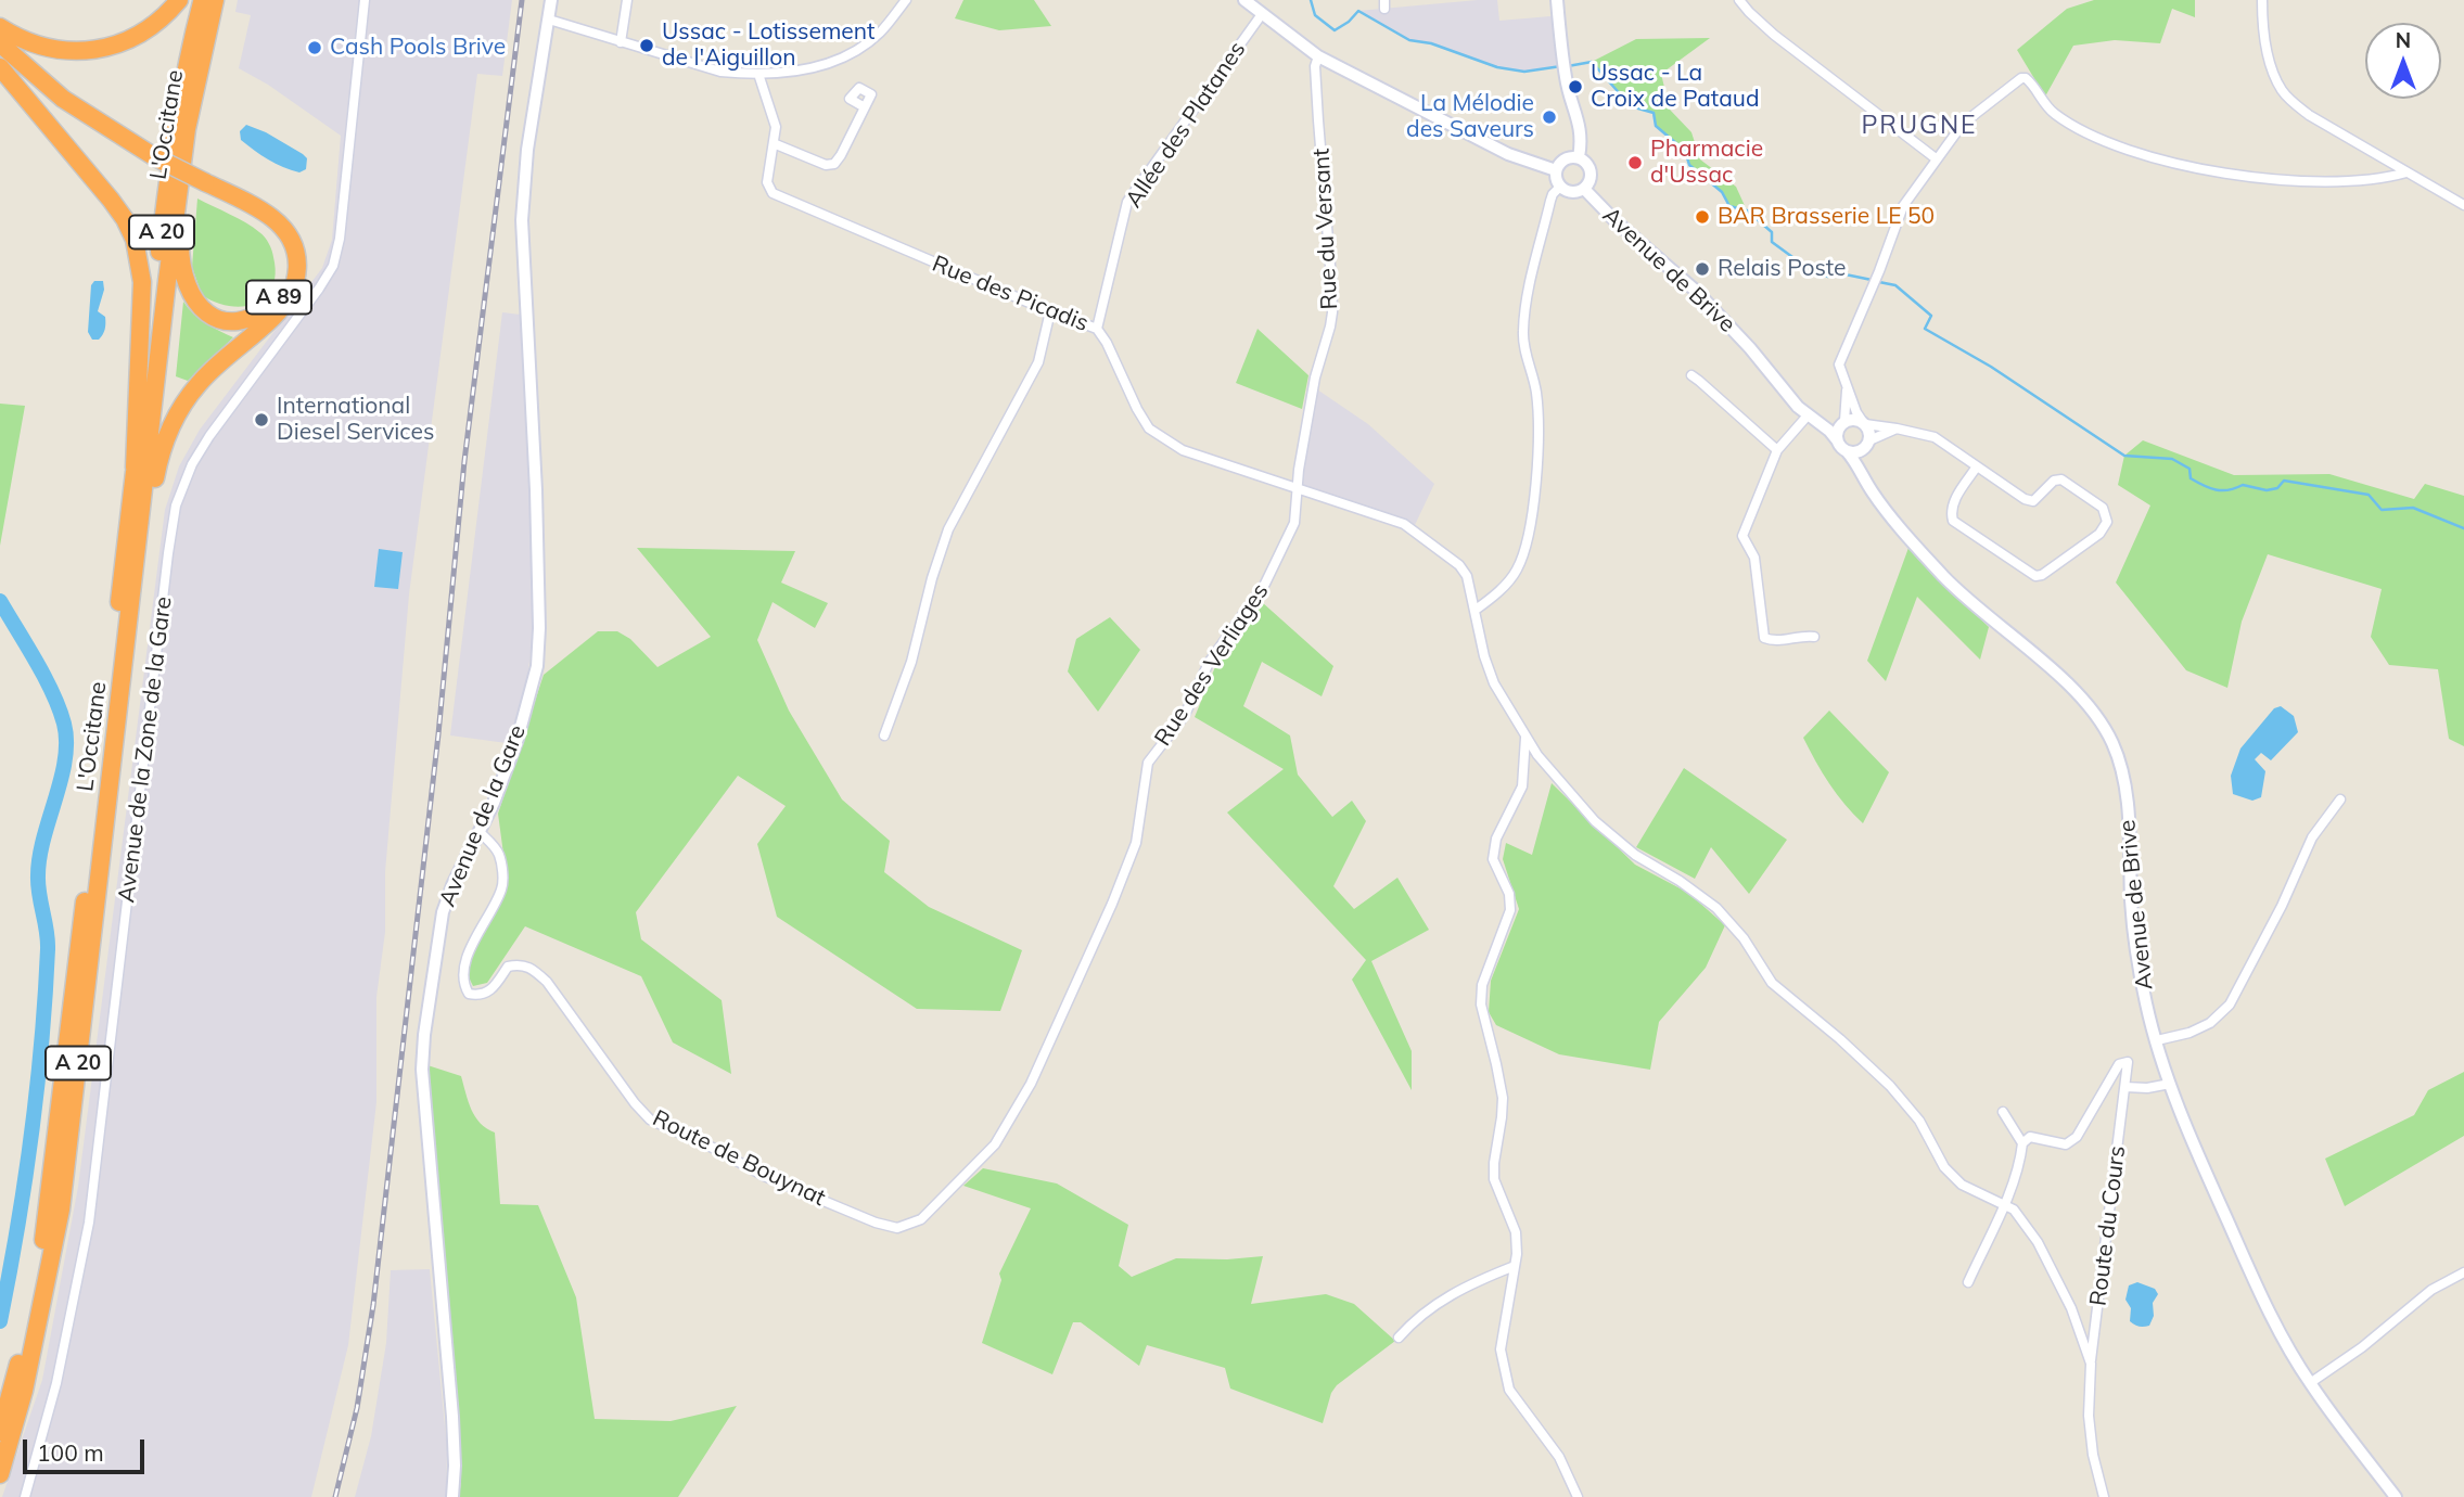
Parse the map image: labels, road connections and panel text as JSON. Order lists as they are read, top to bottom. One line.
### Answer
{"streets":{"highway":["L'Occitane","A 20","A 89"],"street":["Allée des Platanes","Rue du Versant","Avenue de Brive","Rue des Picadis","Rue des Verliages","Avenue de la Zone de la Gare","Avenue de la Gare","Route de Bouynat","Route du Cours"]},"crossings":[["L'Occitane","A 89"],["Allée des Platanes","Rue des Picadis"],["Rue du Versant","Rue des Picadis"],["Rue du Versant","Rue des Verliages"],["Rue des Picadis","Rue des Verliages"],["Rue des Picadis","Route du Cours"],["Rue des Verliages","Route de Bouynat"],["Avenue de la Gare","Route de Bouynat"]],"districts":["PRUGNE"],"places":["Ussac - Lotissement de l'Aiguillon","Cash Pools Brive","Ussac - La Croix de Pataud","La Mélodie des Saveurs","Pharmacie d'Ussac","BAR Brasserie LE 50","Relais Poste","International Diesel Services"],"scale_bar":"100 m","north":"top"}
